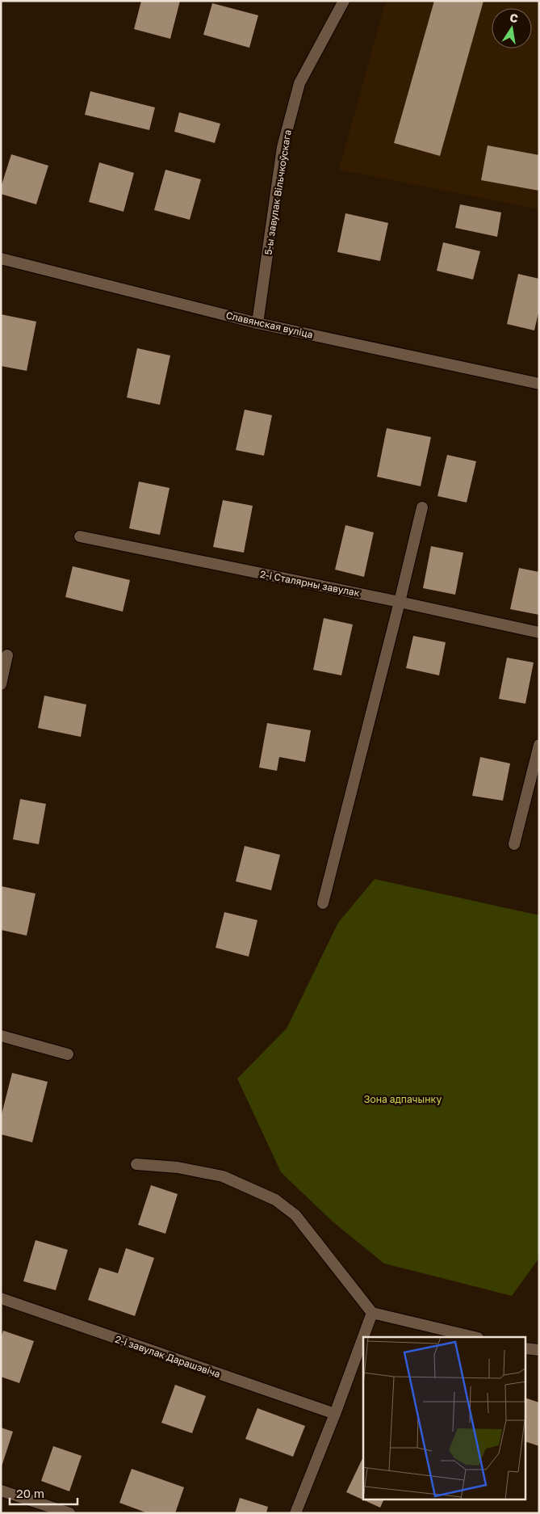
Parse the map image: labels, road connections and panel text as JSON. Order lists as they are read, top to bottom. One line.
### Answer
{"streets":{"street":["5-ы завулак Вільчкоўскага","Славянская вуліца","2-і Сталярны завулак","2-і завулак Дарашэвіча"]},"crossings":[["5-ы завулак Вільчкоўскага","Славянская вуліца"]],"parks":["Зона адпачынку"],"scale_bar":"20 m","north":"top"}
